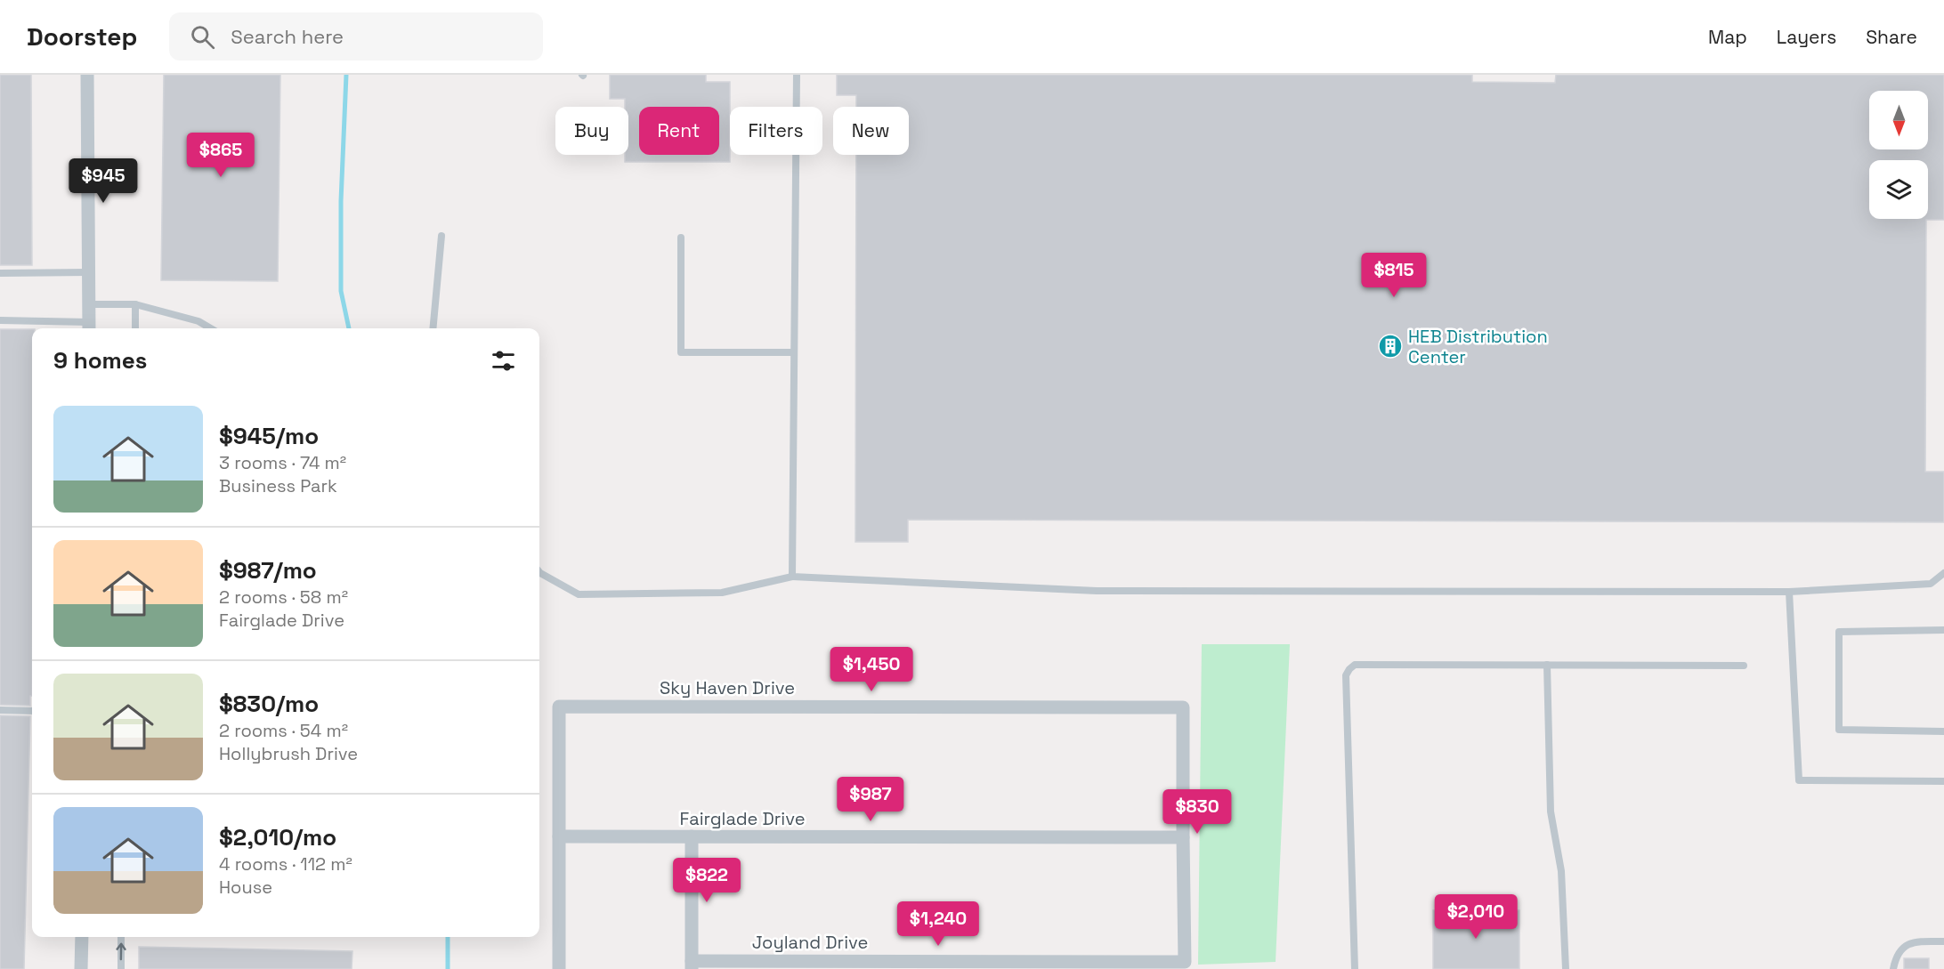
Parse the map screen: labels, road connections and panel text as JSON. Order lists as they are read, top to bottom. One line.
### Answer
{"streets":{"street":["Sky Haven Drive","Fairglade Drive","Joyland Drive"]},"crossings":[["Sky Haven Drive","Fairglade Drive"],["Sky Haven Drive","Joyland Drive"],["Fairglade Drive","Joyland Drive"]],"places":{"building":["HEB Distribution Center"]},"north":"bottom","page":{"header":"Doorstep","search":"Search here","nav":["Map","Layers","Share"],"chip":["Buy","Rent","Filters","New"],"price":["$865","$945","$815","$1,450","$987","$830","$822","$2,010","$1,240"],"heading":"9 homes","list":[{"name":"$945/mo","note":"3 rooms · 74 m² · Business Park"},{"name":"$987/mo","note":"2 rooms · 58 m² · Fairglade Drive"},{"name":"$830/mo","note":"2 rooms · 54 m² · Hollybrush Drive"},{"name":"$2,010/mo","note":"4 rooms · 112 m² · House"}]}}
